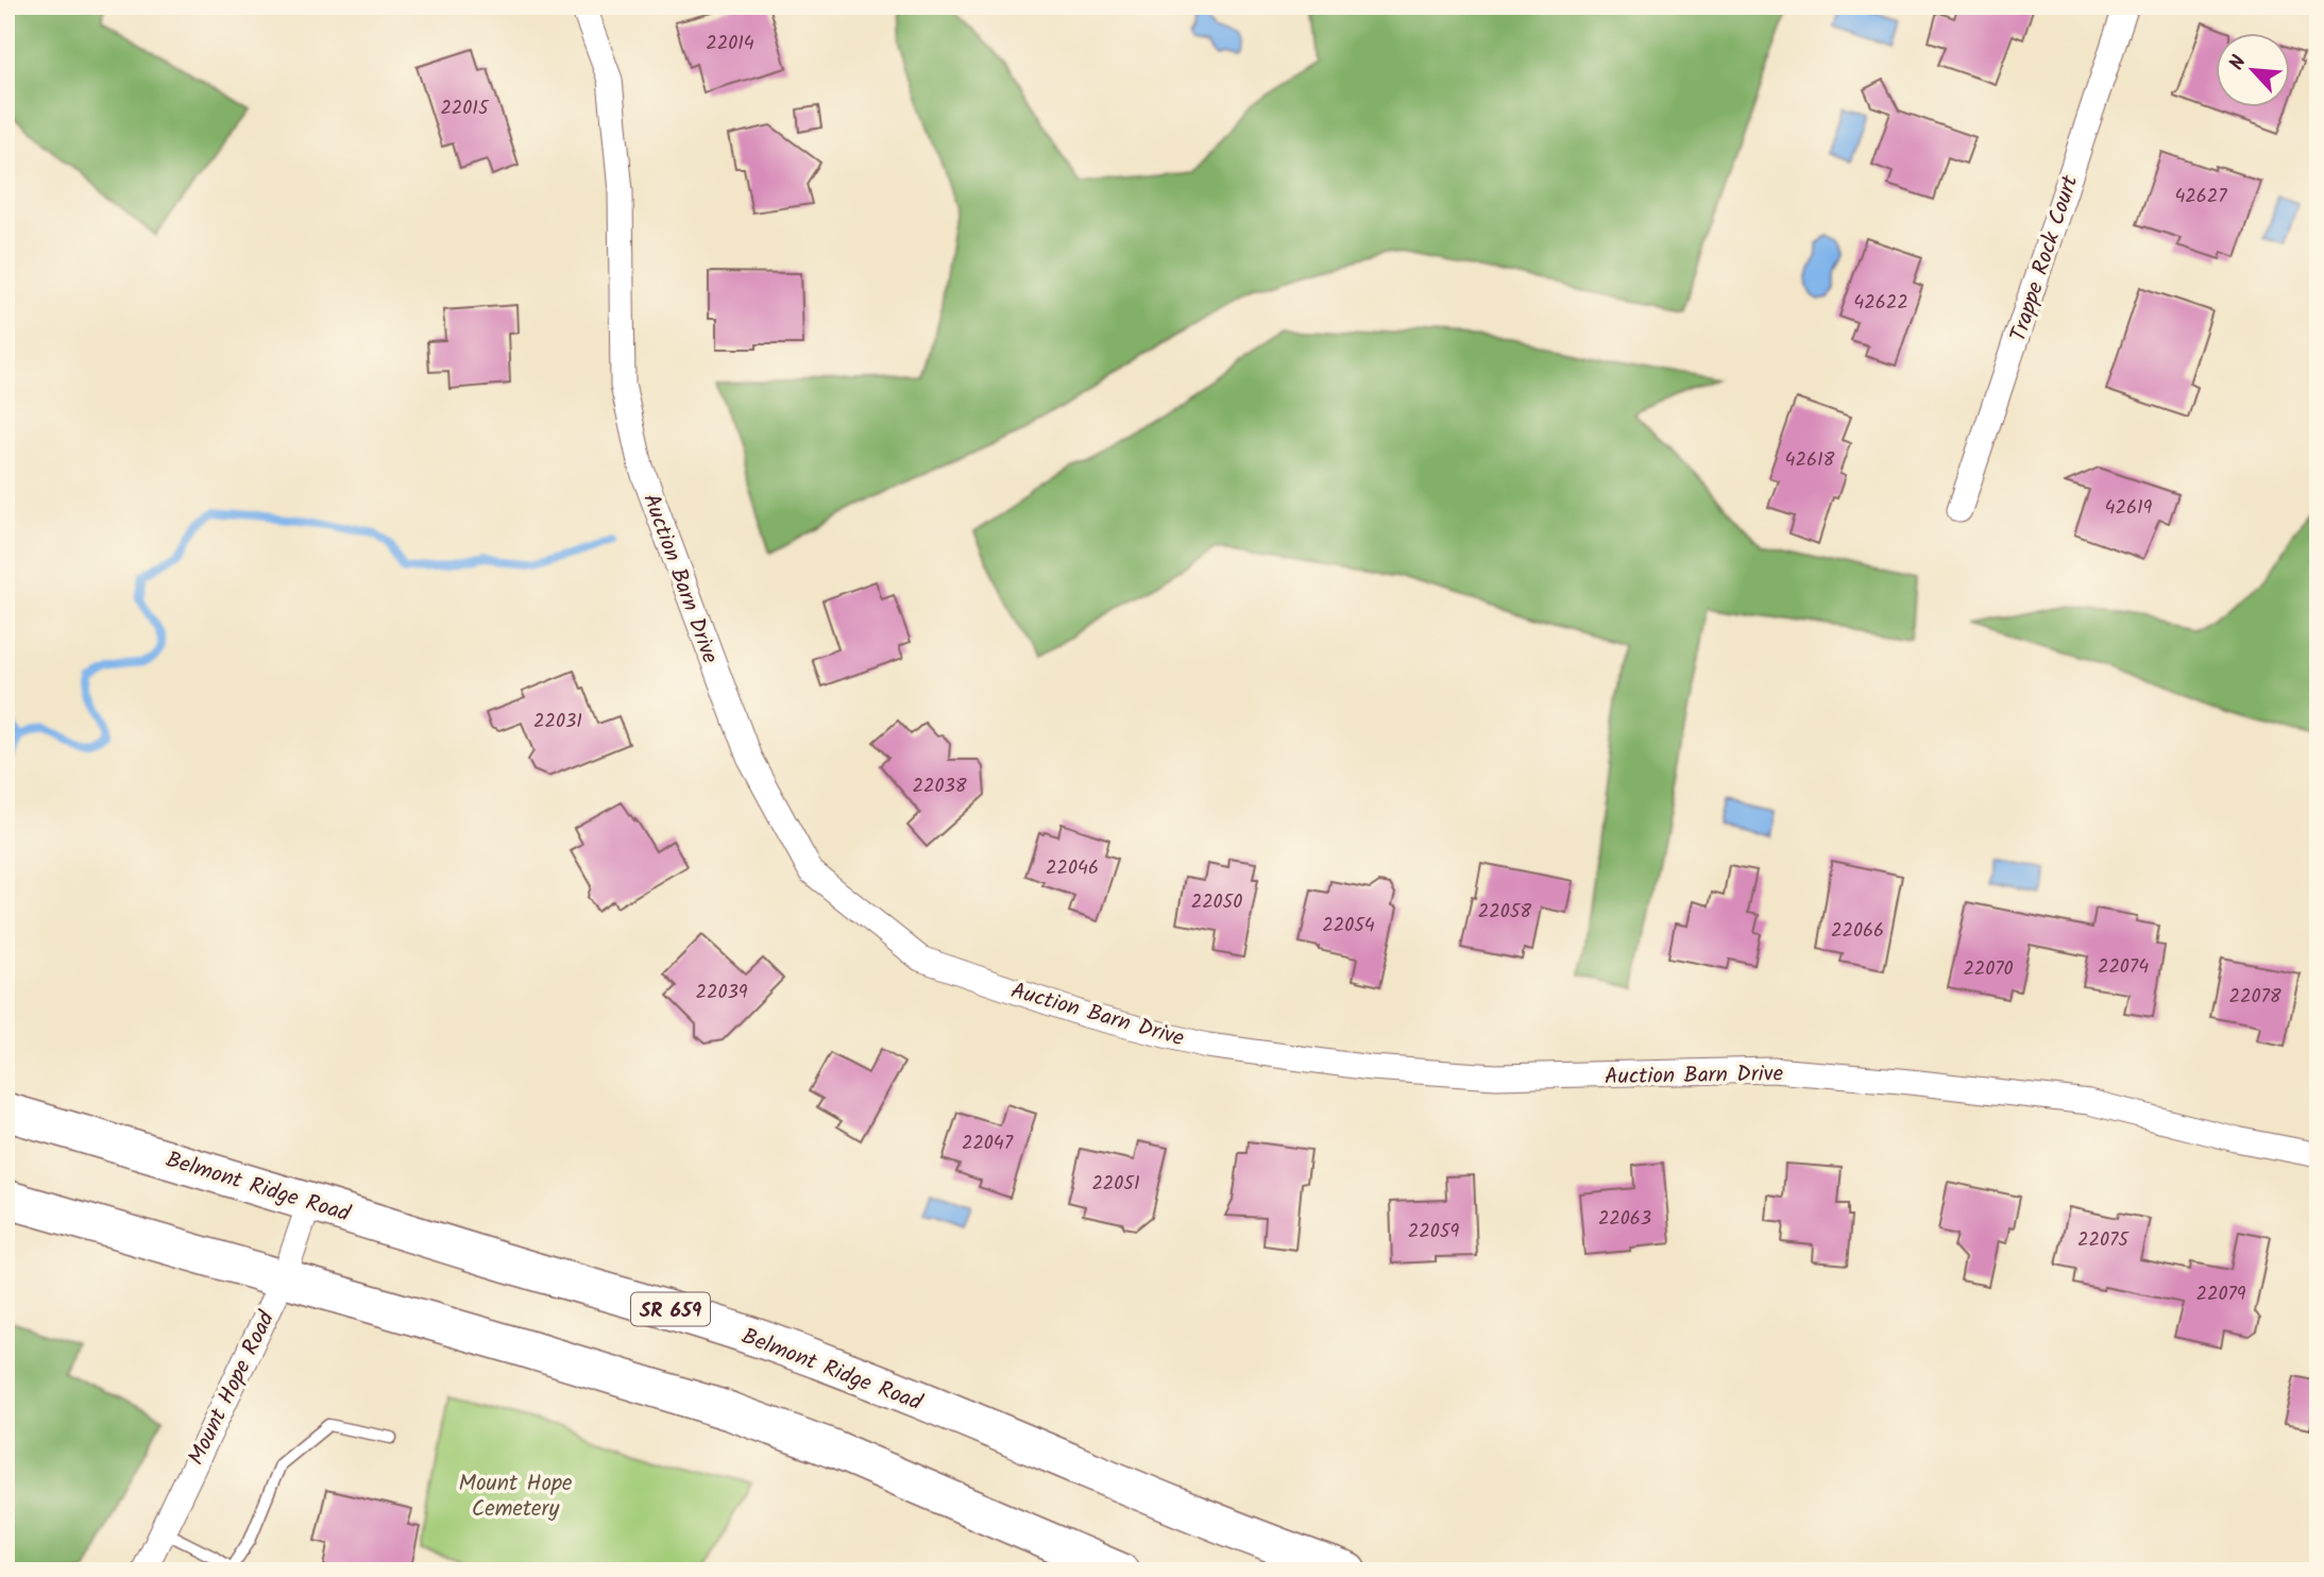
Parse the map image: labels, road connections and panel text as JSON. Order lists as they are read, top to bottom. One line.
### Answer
{"streets":{"main road":["Belmont Ridge Road","SR 659"],"street":["Trappe Rock Court","Auction Barn Drive","Mount Hope Road"]},"crossings":[["Belmont Ridge Road","Mount Hope Road"]],"parks":["Mount Hope Cemetery"],"house_numbers":["22014","22015","42627","42622","42618","42619","22031","22038","22046","22050","22058","22054","22066","22074","22070","22039","22078","22047","22051","22063","22059","22075","22079"],"north":"top left"}
